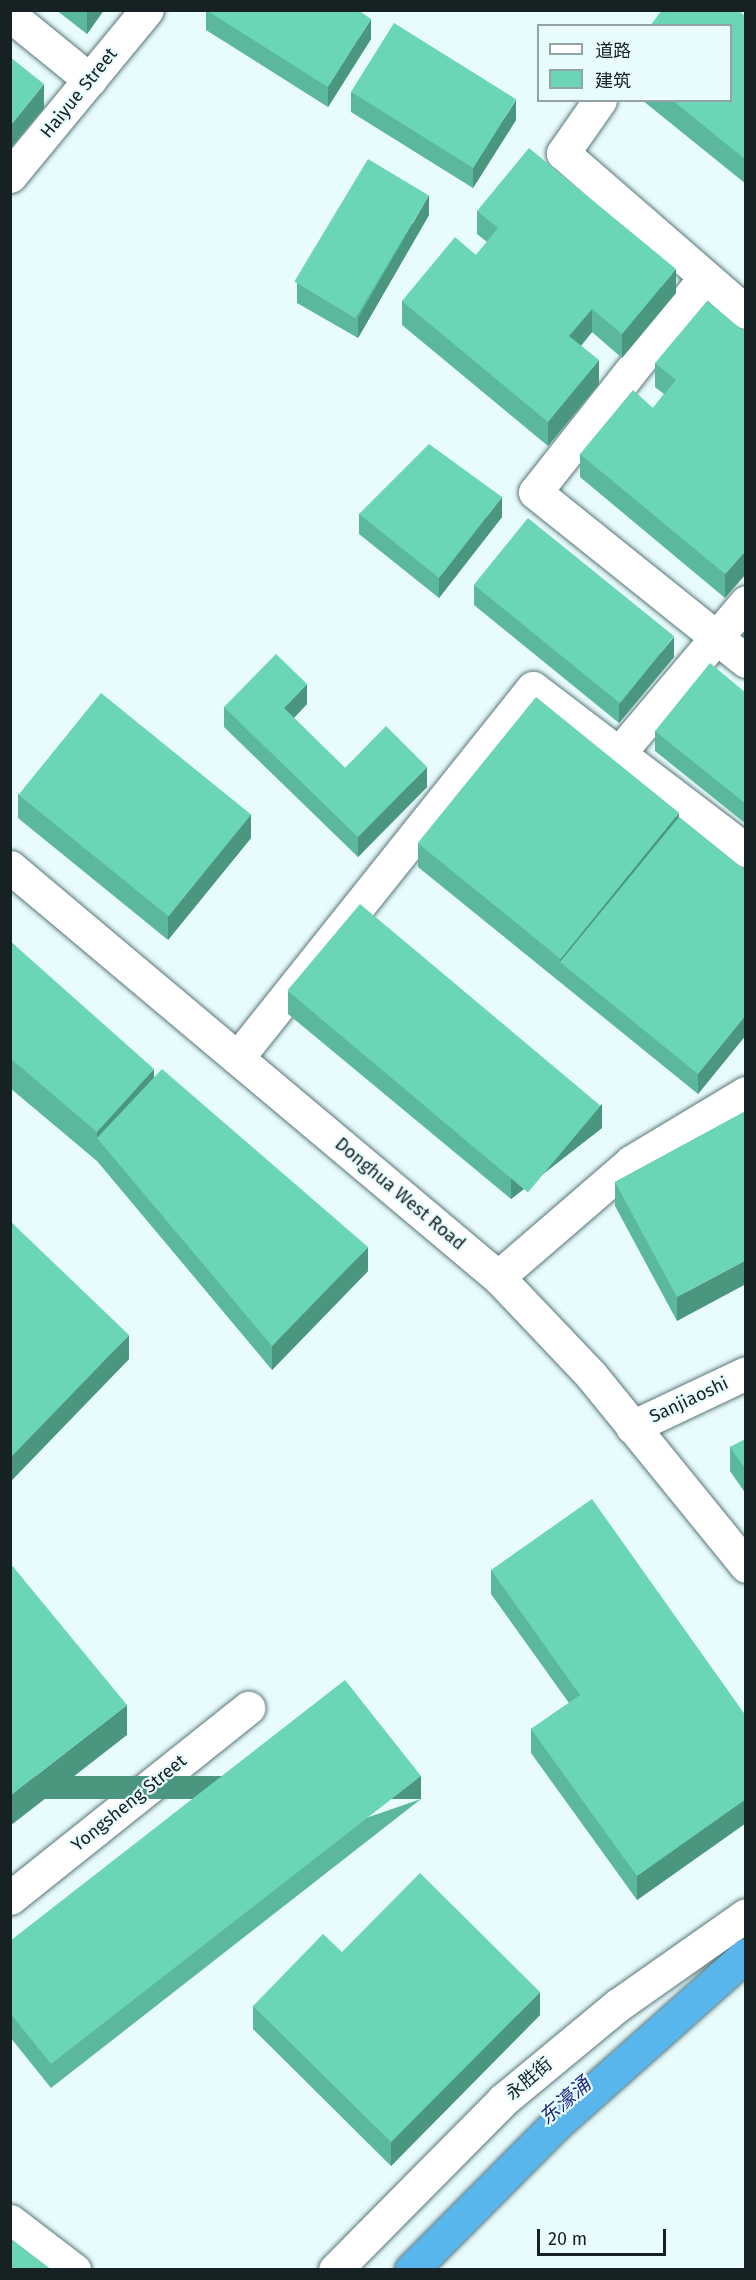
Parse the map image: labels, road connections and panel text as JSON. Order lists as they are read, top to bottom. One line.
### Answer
{"streets":{"street":["Haiyue Street","Donghua West Road","Sanjiaoshi","Yongsheng Street","永胜街"]},"crossings":[["Donghua West Road","Sanjiaoshi"]],"water":["东濠涌"],"legend":["道路","建筑"],"scale_bar":"20 m"}
